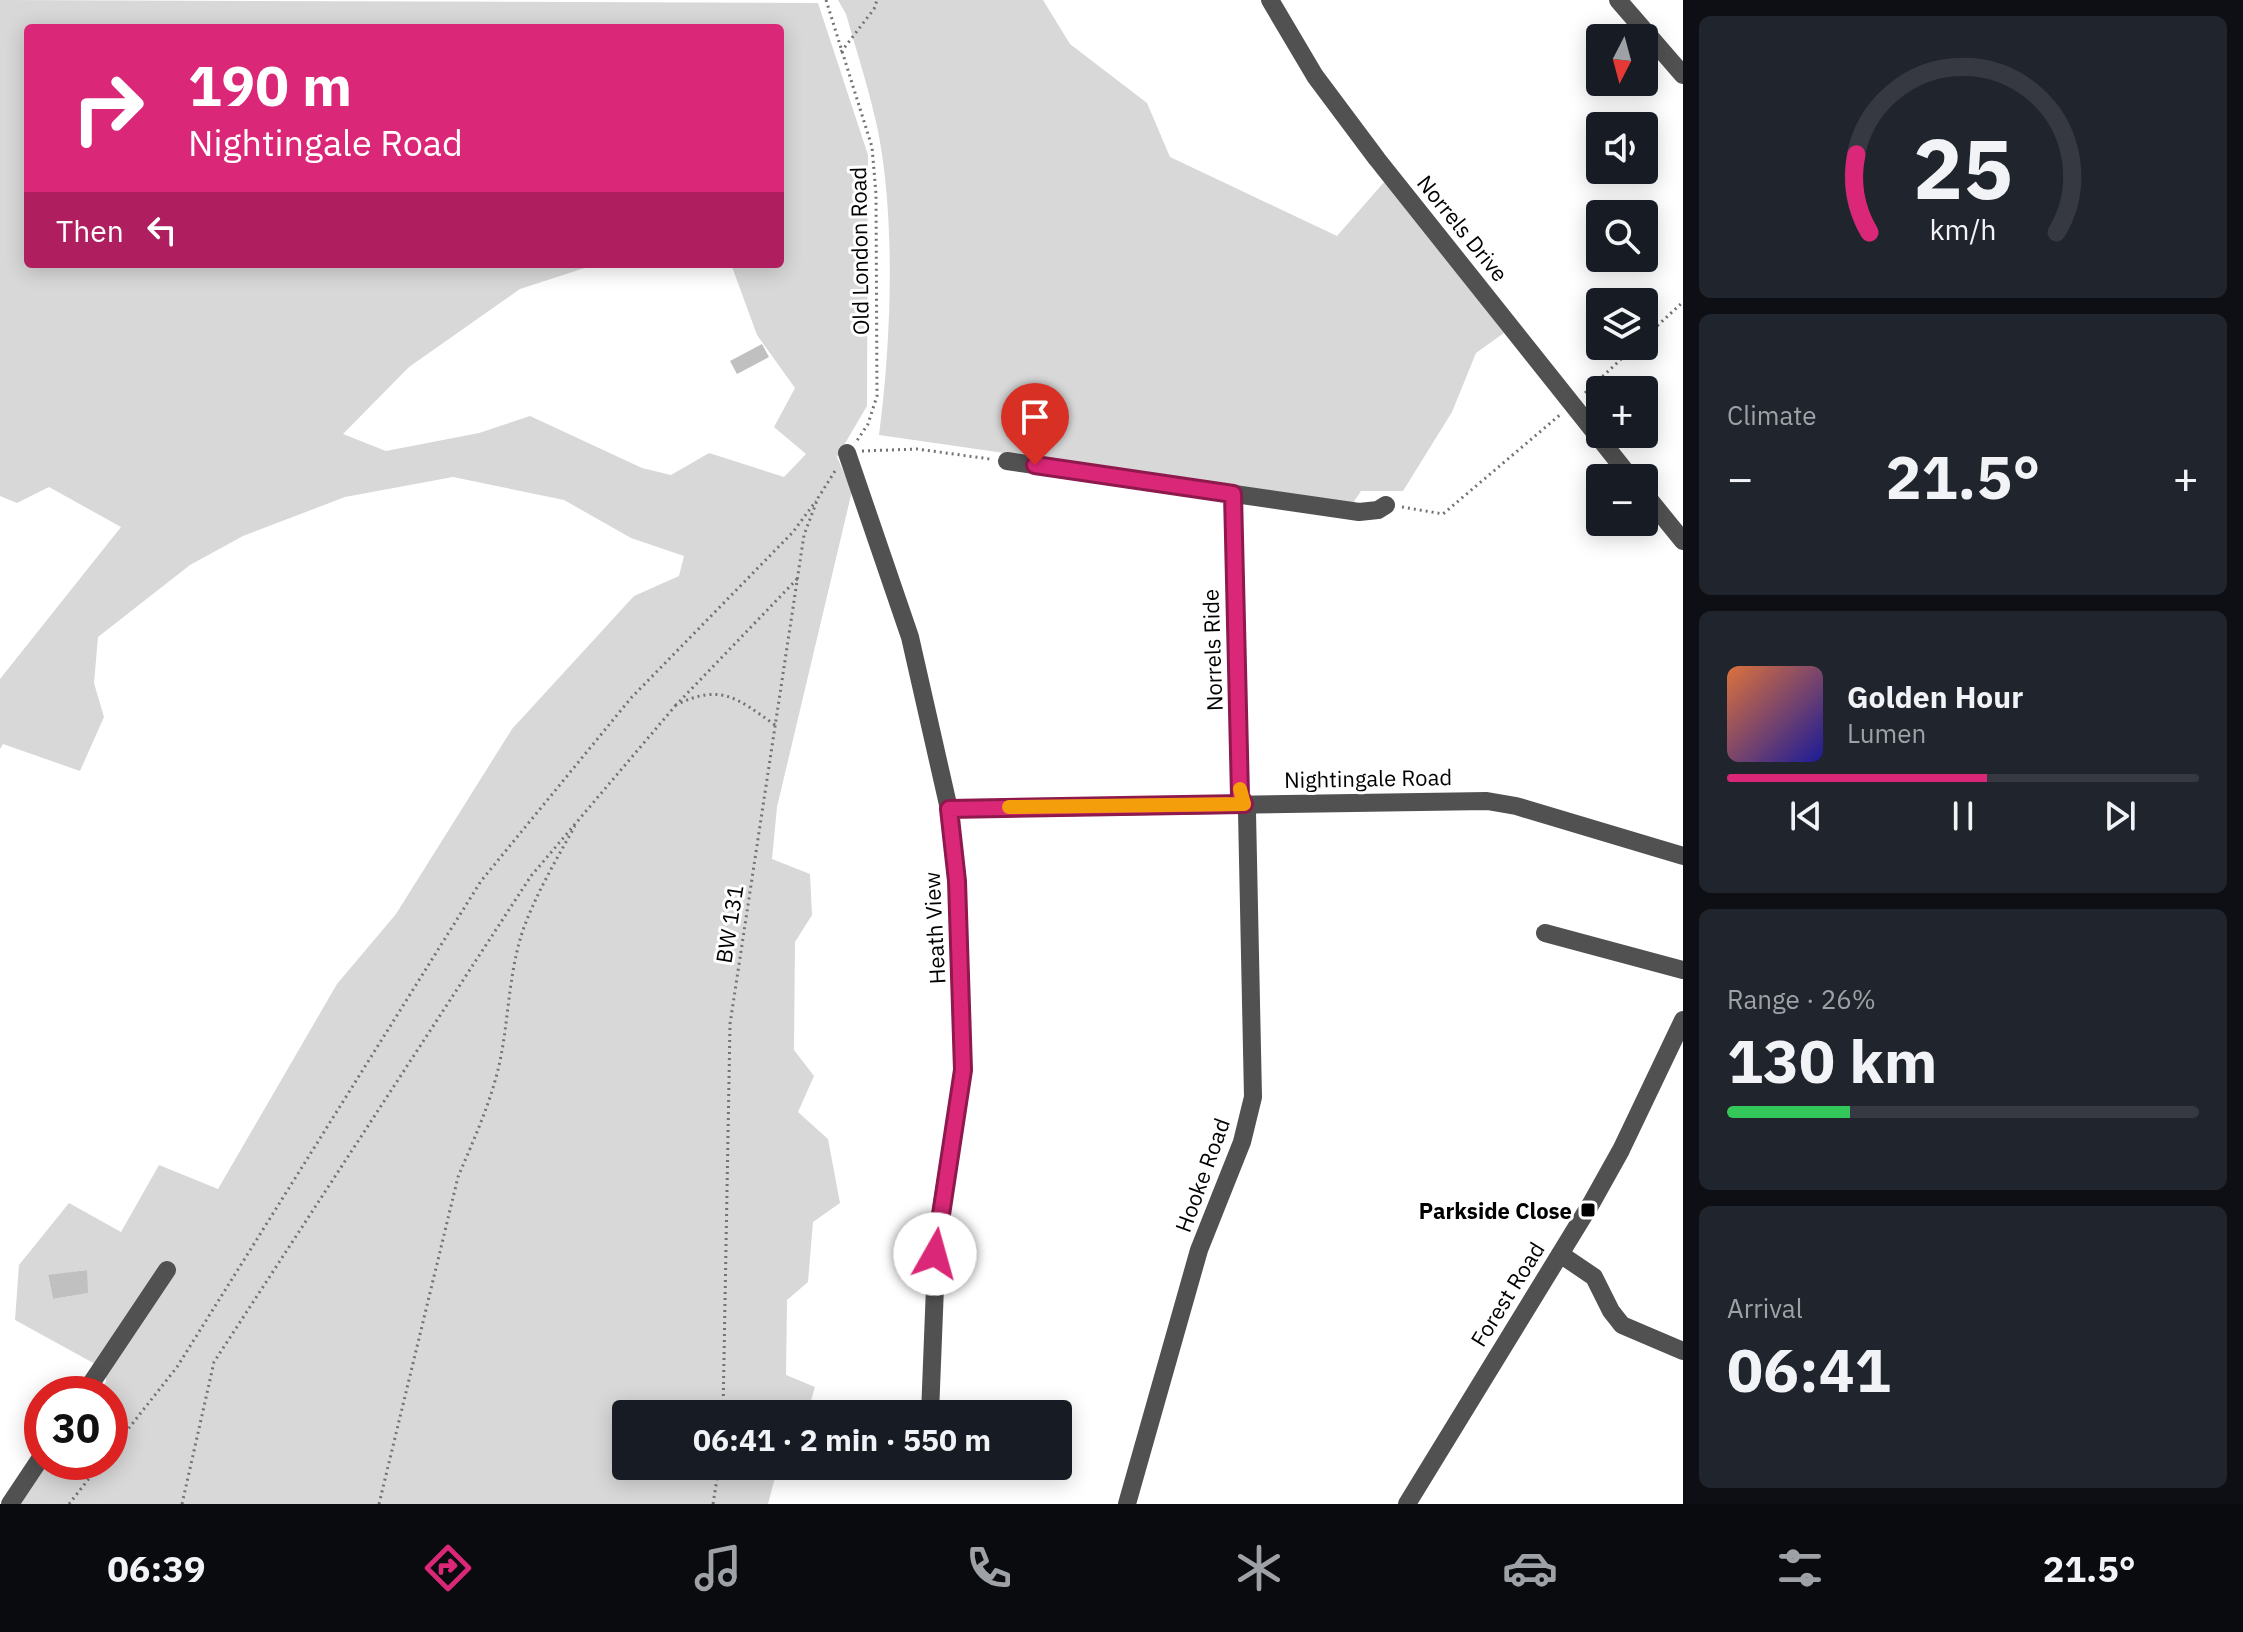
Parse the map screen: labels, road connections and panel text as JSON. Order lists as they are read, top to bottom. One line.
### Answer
{"streets":{"street":["Norrels Drive","Norrels Ride","Nightingale Road","Heath View","Hooke Road","Forest Road"],"path":["Old London Road","BW 131"]},"crossings":[["Old London Road","BW 131"],["Old London Road","Heath View"],["Norrels Ride","Nightingale Road"],["Norrels Ride","Hooke Road"],["Nightingale Road","Heath View"],["Nightingale Road","Hooke Road"],["BW 131","Heath View"]],"places":{"transit":["Parkside Close"]},"north":"bottom","page":{"map_buttons":["+","−"],"turn":["190 m","Nightingale Road"],"then":"Then","tile":["Climate",["Range · 26%","130 km"],["Arrival","06:41"]],"heat":["−","21.5°","+"],"song":["Golden Hour","Lumen"],"limit":"30","trip":"06:41 · 2 min · 550 m","tabs":["06:39","21.5°"],"gauge":["25","km/h"]}}
